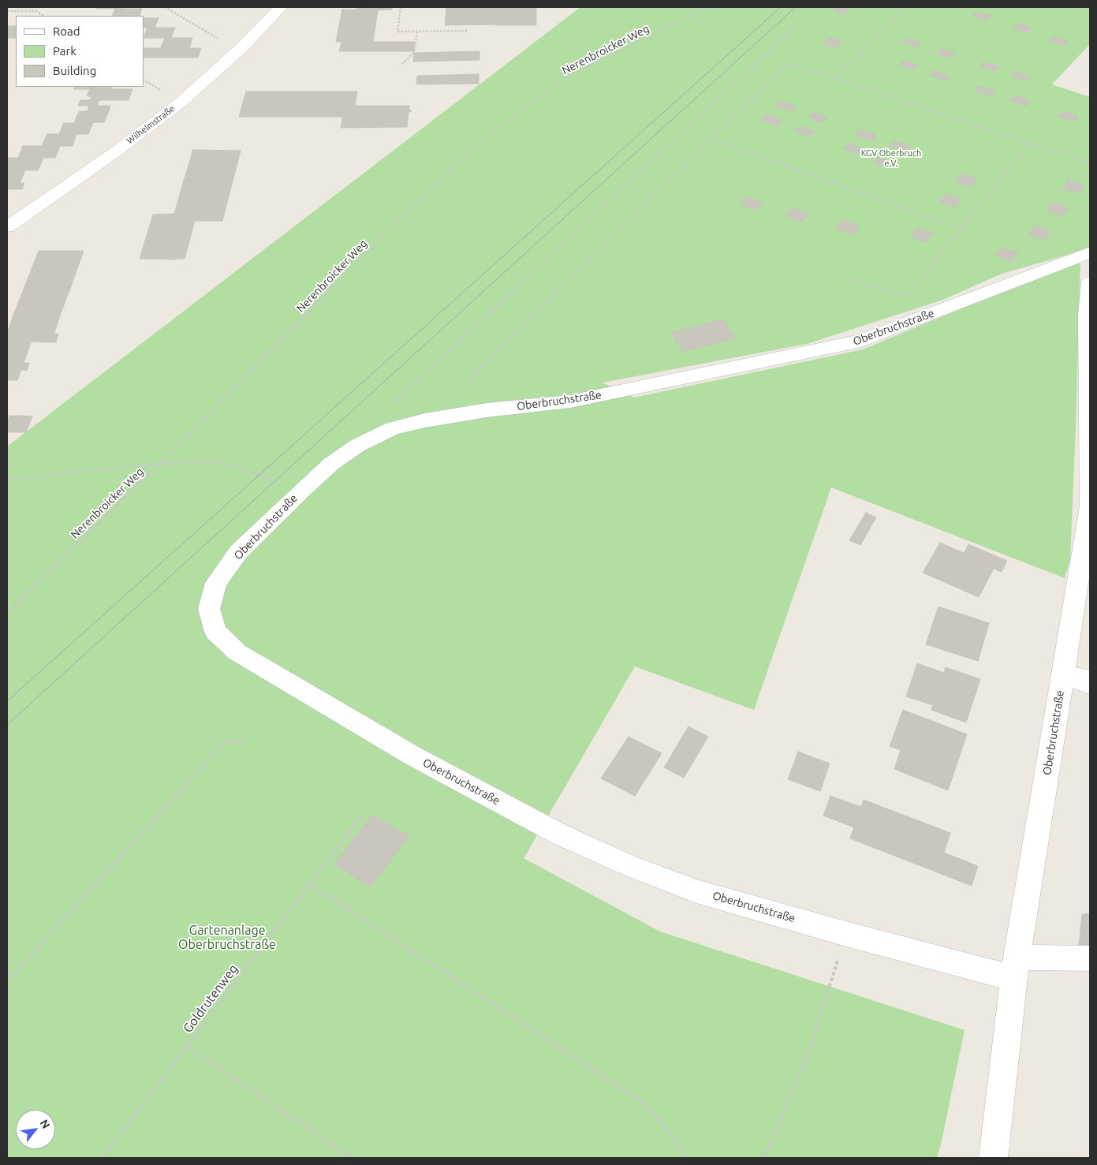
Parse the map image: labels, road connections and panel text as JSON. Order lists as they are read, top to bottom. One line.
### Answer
{"streets":{"street":["Wilhelmstraße","Oberbruchstraße"],"path":["Nerenbroicker Weg","Goldrutenweg"]},"parks":["KGV Oberbruch e.V.","Gartenanlage Oberbruchstraße"],"legend":["Road","Park","Building"],"north":"top right"}
